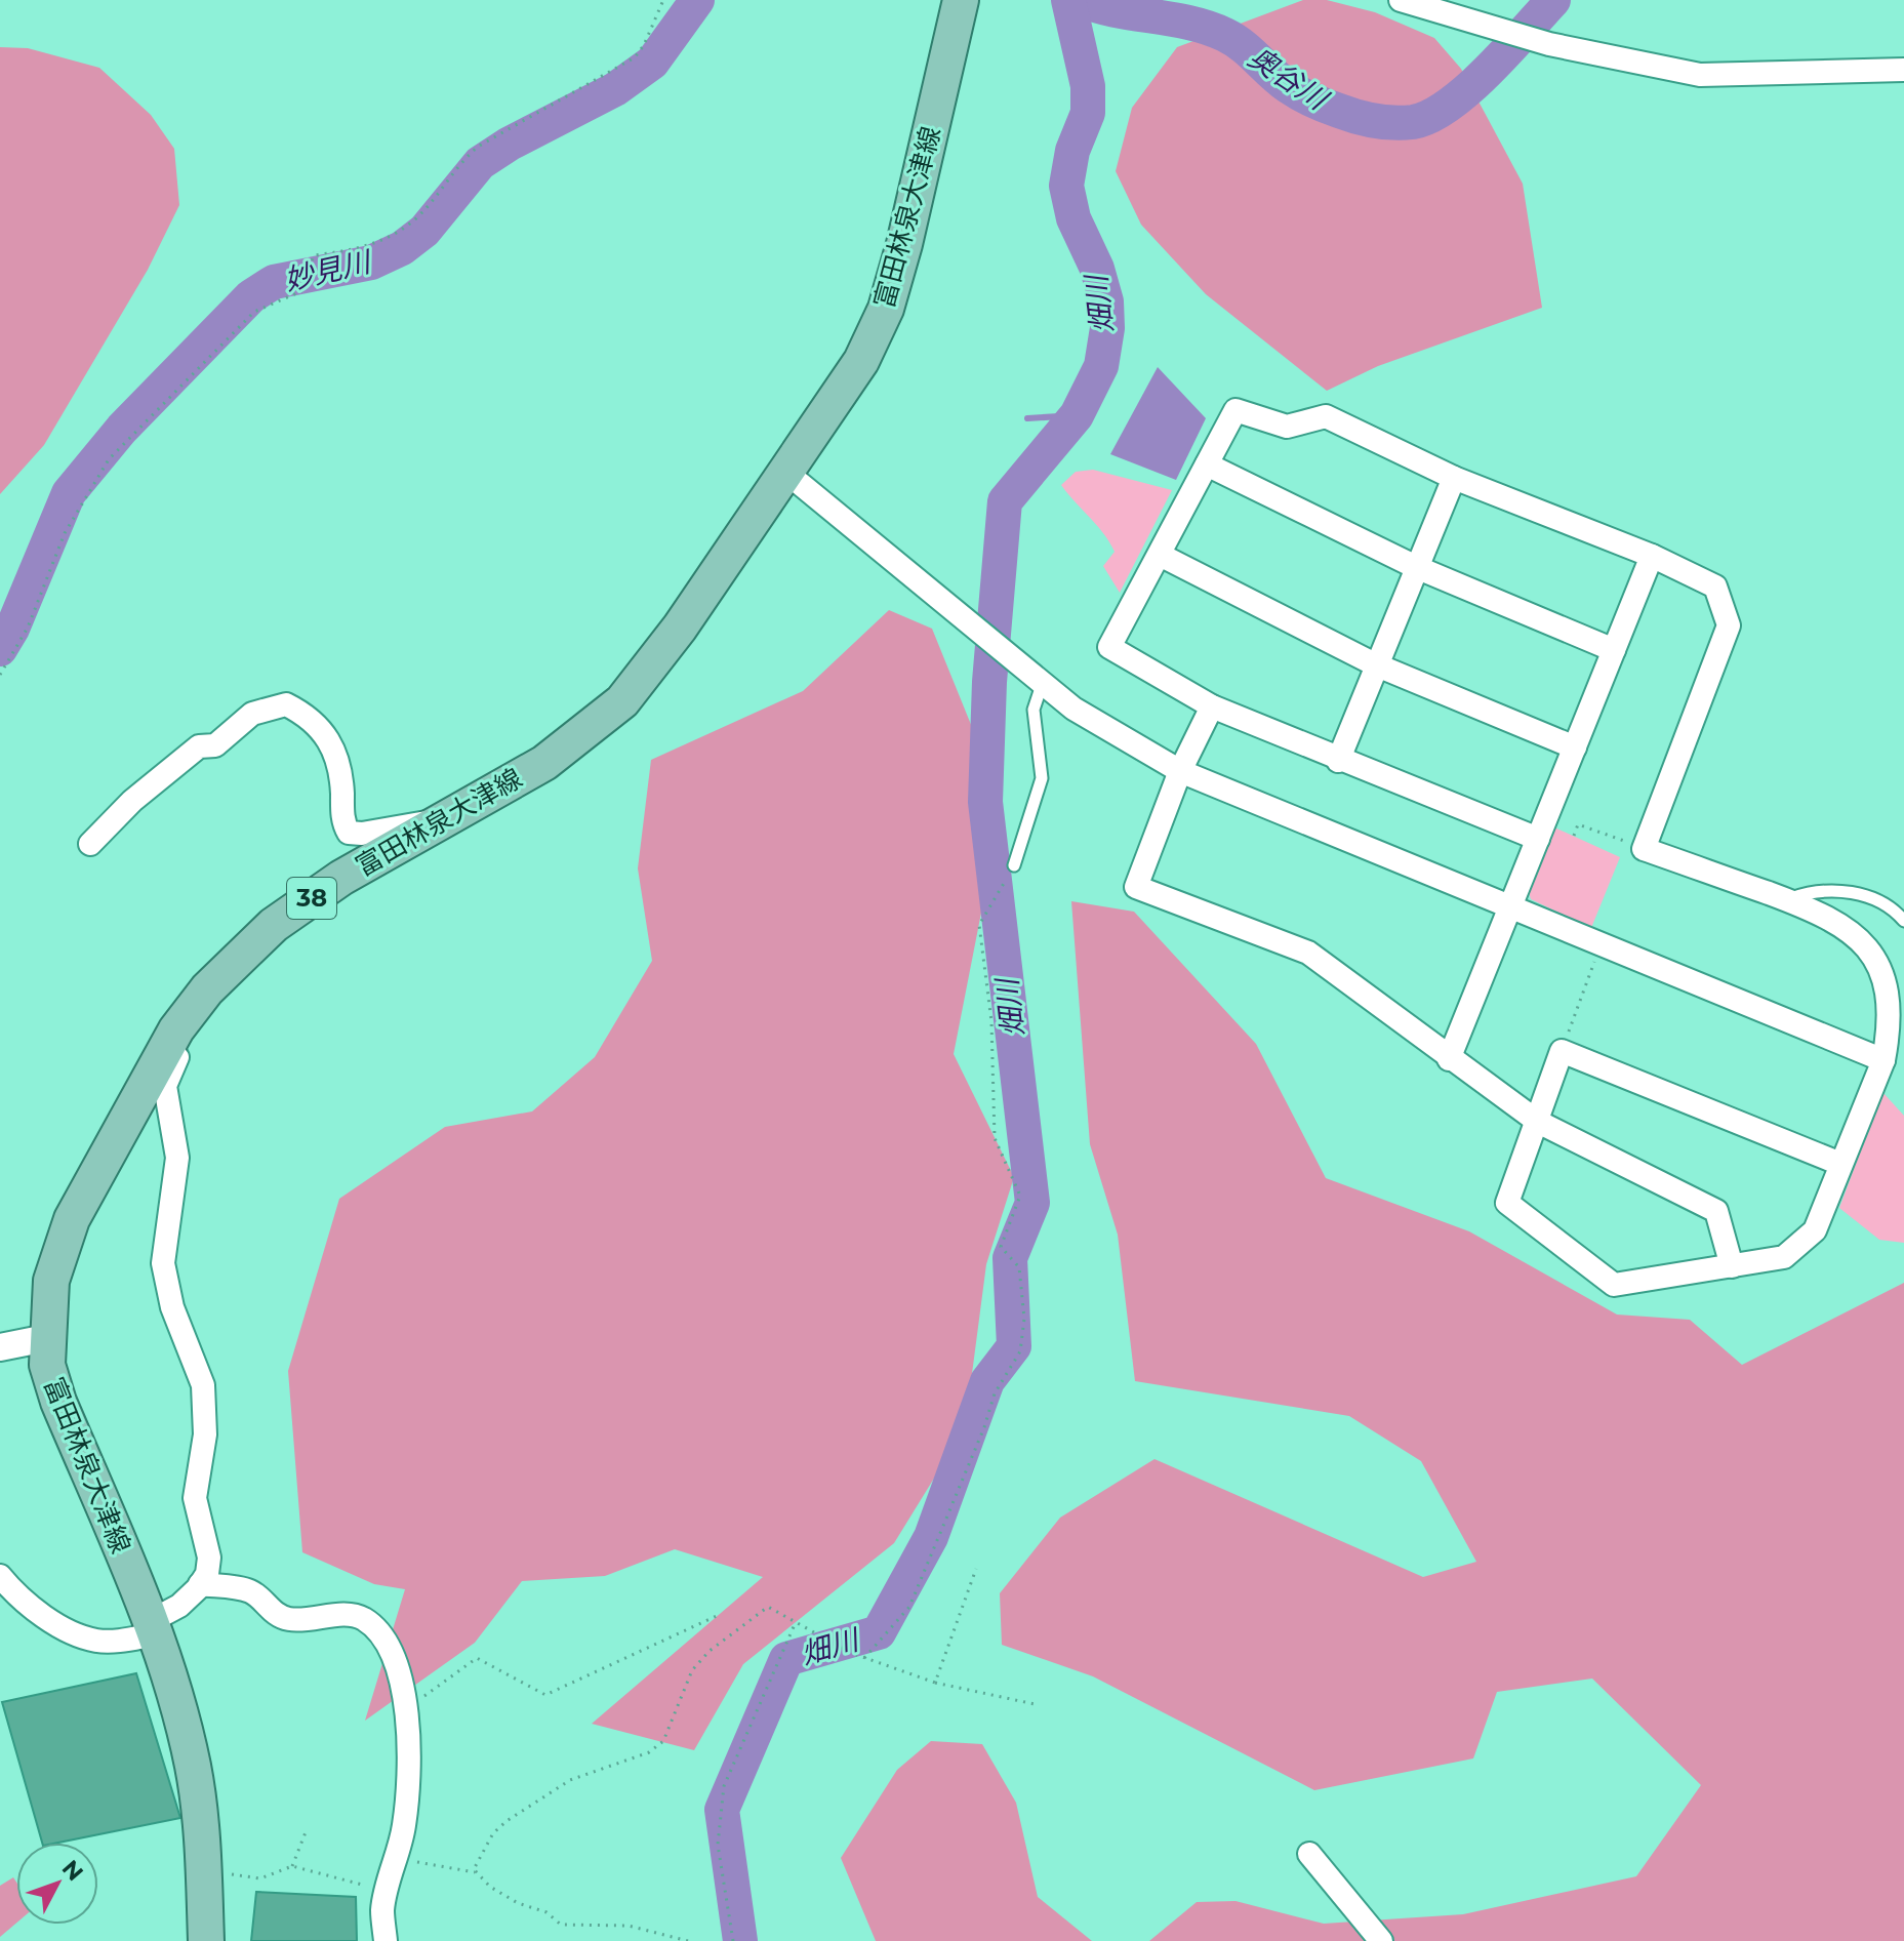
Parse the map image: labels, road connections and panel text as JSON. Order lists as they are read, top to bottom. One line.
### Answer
{"streets":{"main road":["富田林泉大津線","38"]},"water":["奥谷川","妙見川","畑川"],"north":"top right"}
